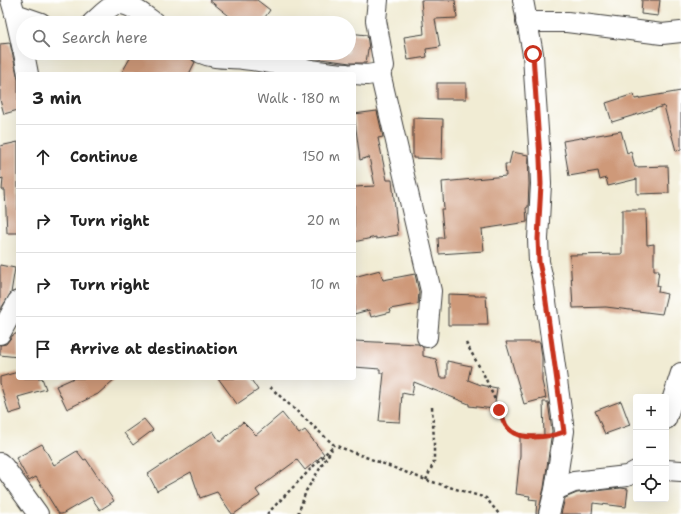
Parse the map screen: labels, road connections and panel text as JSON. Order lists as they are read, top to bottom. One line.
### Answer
{"page":{"search":"Search here","heading":["3 min","Walk · 180 m"],"list":[["Continue","150 m"],["Turn right","20 m"],["Turn right","10 m"],"Arrive at destination"],"map_buttons":["+","−"]}}
